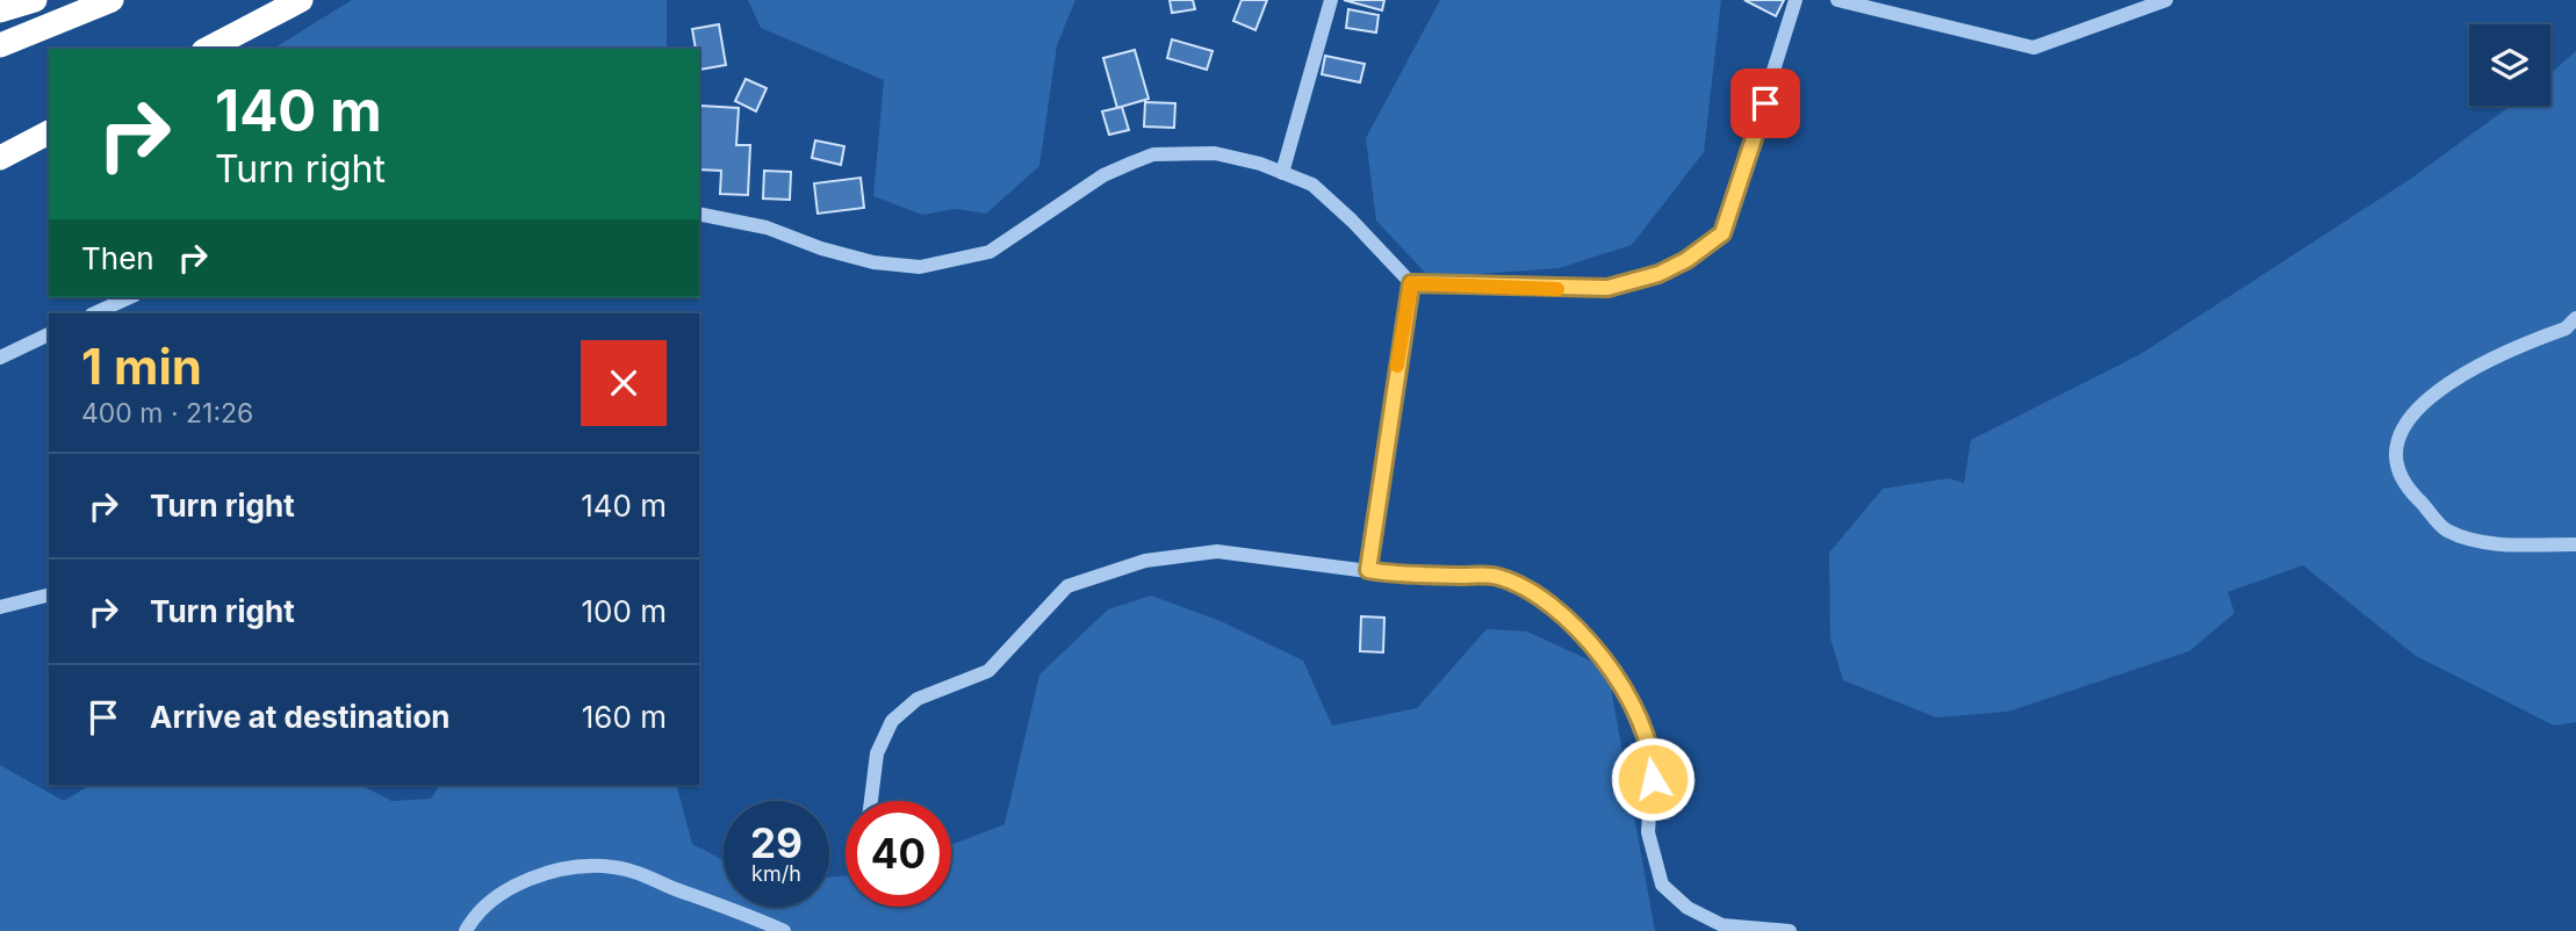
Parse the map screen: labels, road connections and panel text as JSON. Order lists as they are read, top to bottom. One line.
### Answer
{"page":{"turn":["140 m","Turn right"],"then":"Then","heading":["1 min","400 m · 21:26"],"list":[{"name":"Turn right","value":"140 m"},{"name":"Turn right","value":"100 m"},{"name":"Arrive at destination","value":"160 m"}],"speed":"29 km/h","limit":"40"}}
